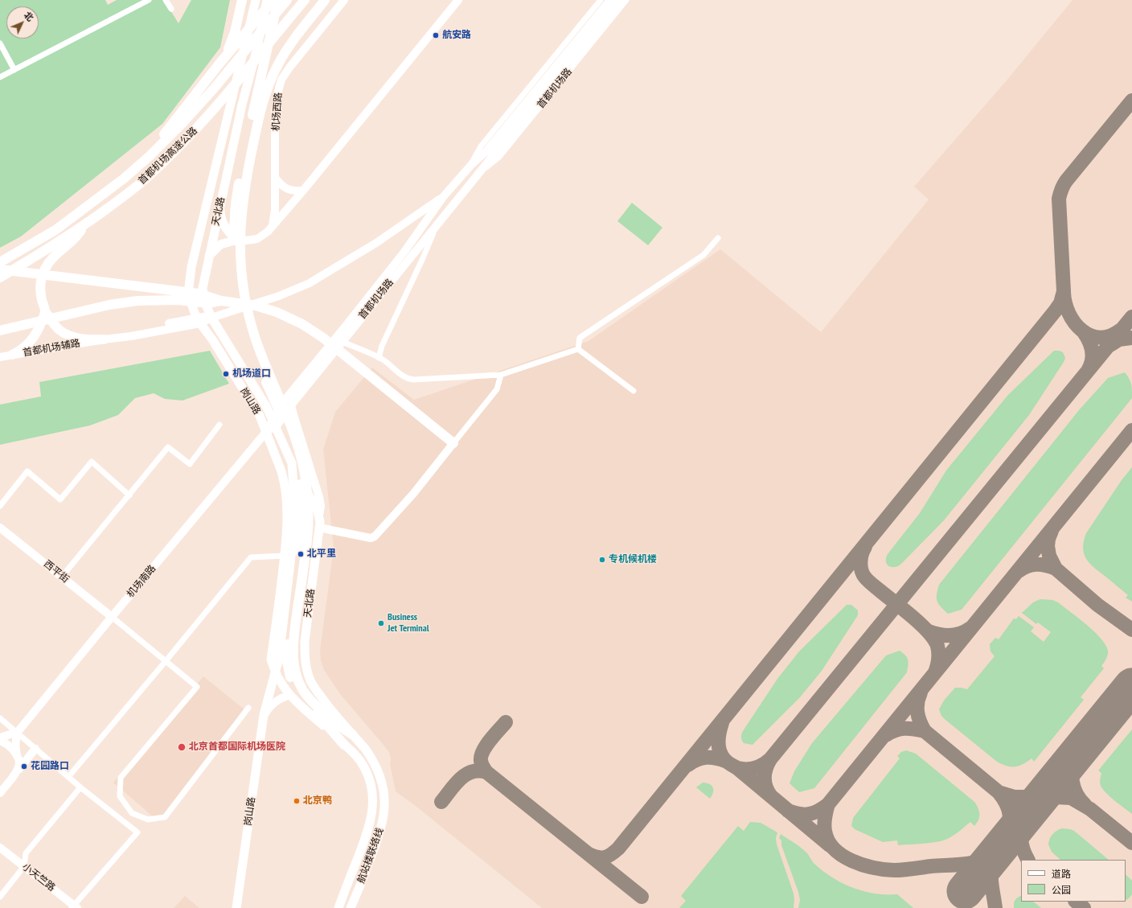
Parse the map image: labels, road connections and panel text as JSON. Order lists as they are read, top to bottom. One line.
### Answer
{"streets":{"highway":["首都机场高速公路"],"main road":["天北路","岗山路","航站楼联络线"],"street":["首都机场路","机场西路","首都机场辅路","西平街","机场南路","小天竺路"]},"crossings":[["首都机场路","天北路"],["首都机场路","首都机场辅路"],["首都机场路","岗山路"],["天北路","首都机场辅路"],["天北路","岗山路"],["天北路","航站楼联络线"],["首都机场辅路","岗山路"],["岗山路","机场南路"],["岗山路","航站楼联络线"],["西平街","机场南路"]],"places":["航安路","机场道口","北平里","专机候机楼","Business Jet Terminal","北京首都国际机场医院","花园路口","北京鸭"],"legend":["道路","公园"],"north":"top right"}
